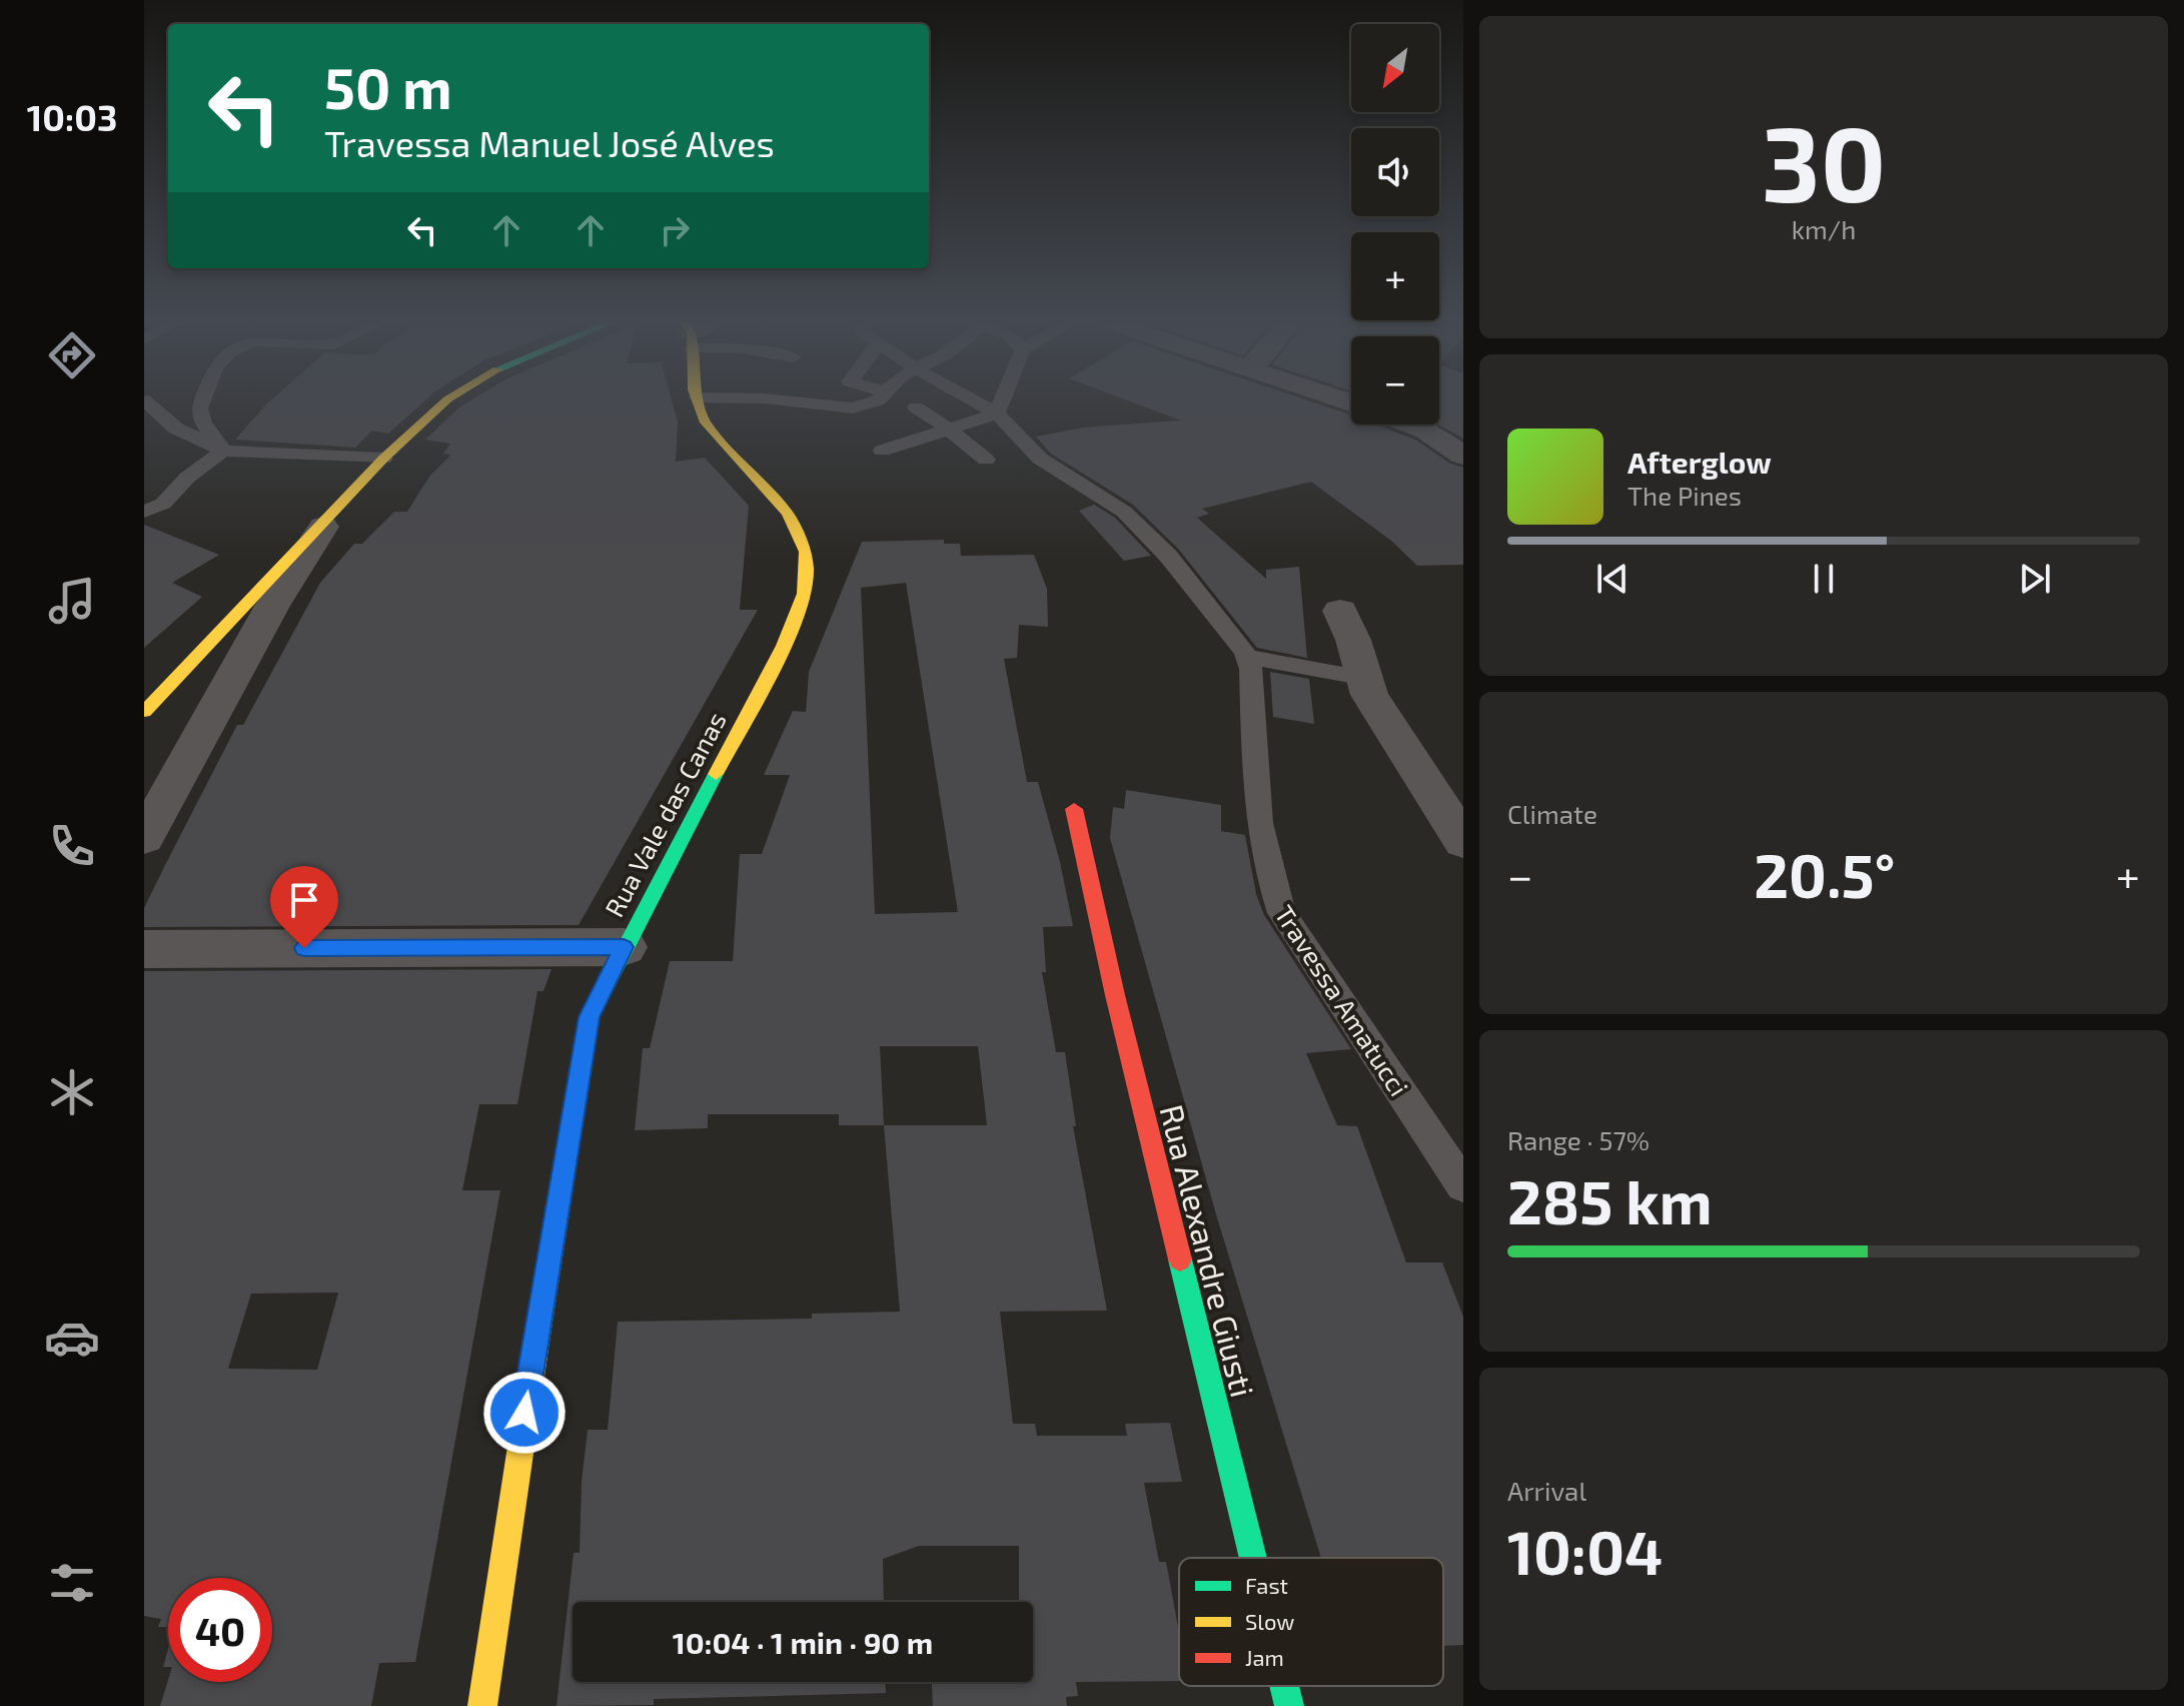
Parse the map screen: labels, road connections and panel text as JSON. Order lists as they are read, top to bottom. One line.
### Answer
{"streets":{"street":["Rua Vale das Canas","Rua Alexandre Giusti"],"lane":["Travessa Amatucci"]},"legend":["Fast","Slow","Jam"],"north":"bottom left","page":{"tabs":"10:03","tile":[["30","km/h"],"Climate",["Range · 57%","285 km"],["Arrival","10:04"]],"map_buttons":["+","−"],"turn":["50 m","Travessa Manuel José Alves"],"song":["Afterglow","The Pines"],"heat":["−","20.5°","+"],"limit":"40","trip":"10:04 · 1 min · 90 m"}}
